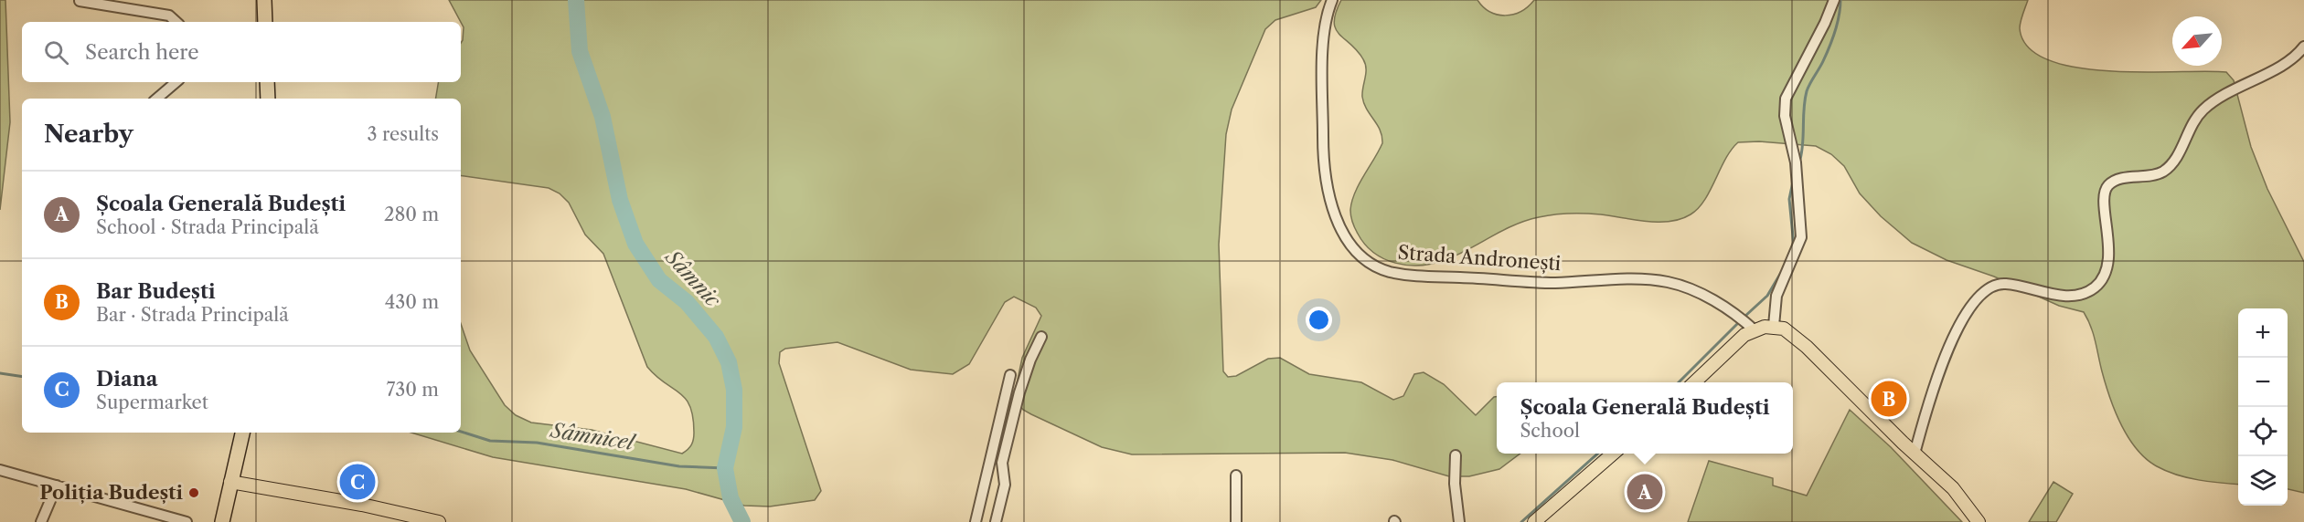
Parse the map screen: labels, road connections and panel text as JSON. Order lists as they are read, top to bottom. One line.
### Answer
{"streets":{"street":["Strada Andronești"]},"water":["Sâmnic","Sâmnicel"],"places":["Poliția Budești"],"north":"bottom left","page":{"search":"Search here","heading":["Nearby","3 results"],"list":[{"mark":"A","name":"Școala Generală Budești","note":"School · Strada Principală","value":"280 m"},{"mark":"B","name":"Bar Budești","note":"Bar · Strada Principală","value":"430 m"},{"mark":"C","name":"Diana","note":"Supermarket","value":"730 m"}],"map_buttons":["+","−"],"pins":["B","C","A"],"popup":["Școala Generală Budești","School"]}}
